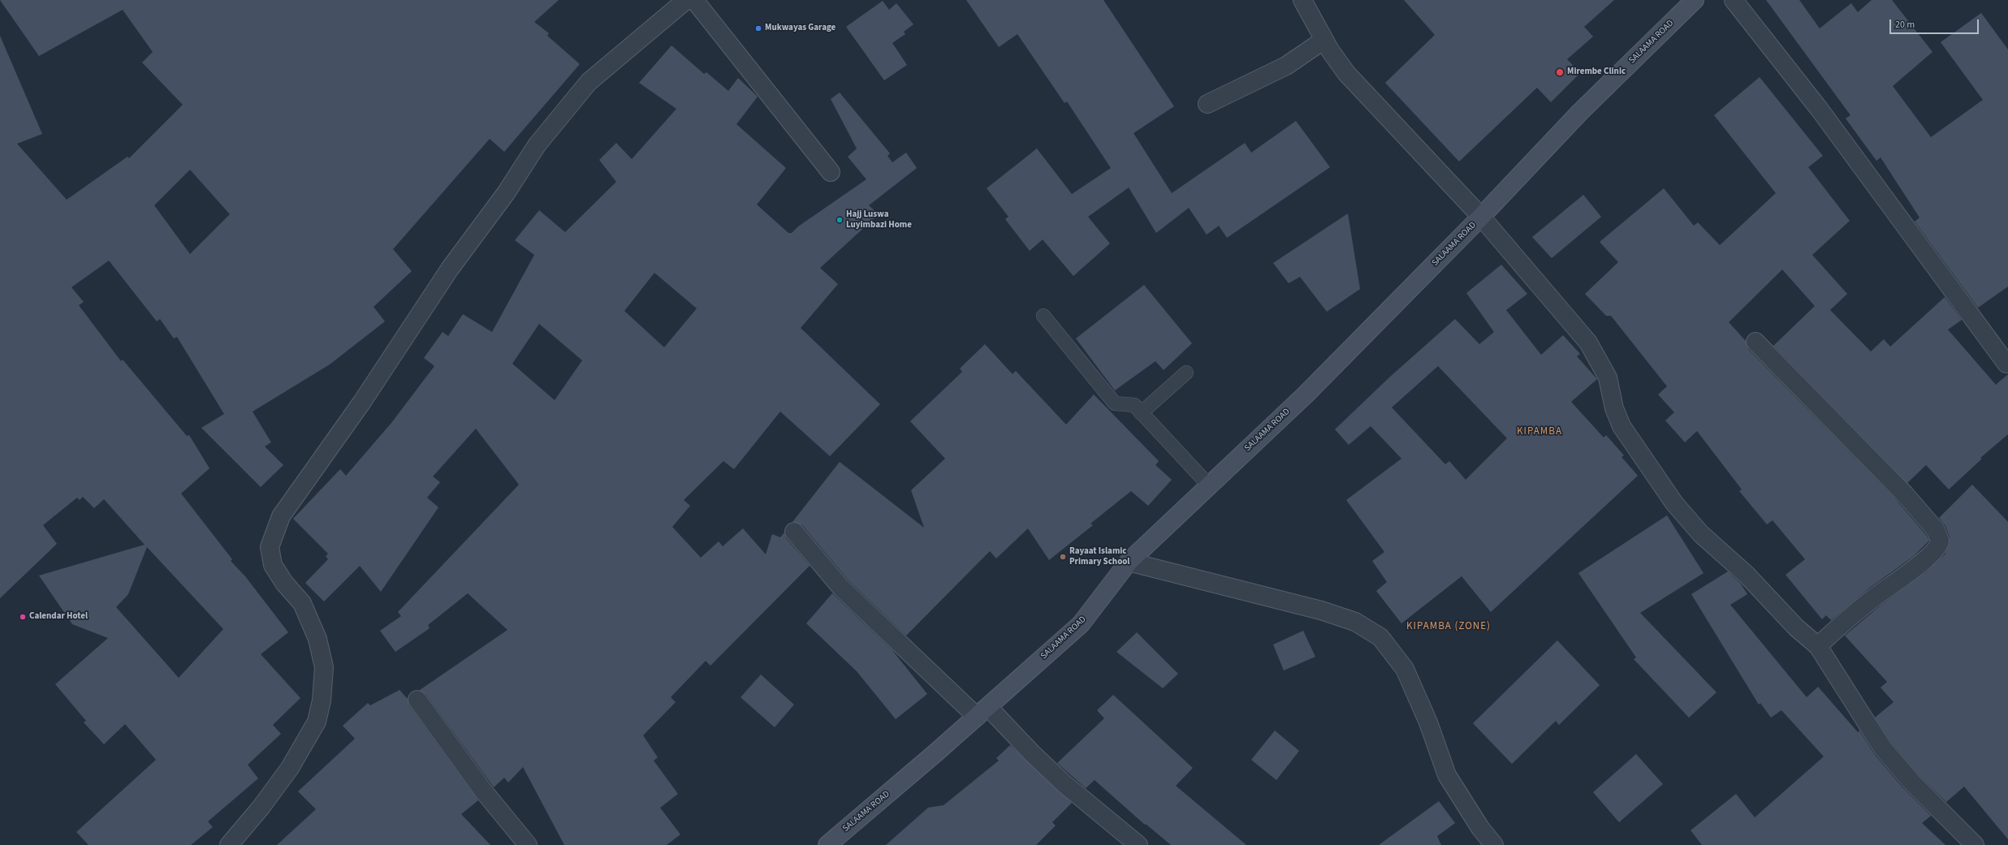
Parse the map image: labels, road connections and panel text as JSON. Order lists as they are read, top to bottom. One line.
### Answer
{"streets":{"main road":["SALAAMA ROAD"]},"districts":["KIPAMBA","KIPAMBA (ZONE)"],"places":["Mukwayas Garage","Mirembe Clinic","Hajj Luswa Luyimbazi Home","Rayaat Islamic Primary School","Calendar Hotel"],"scale_bar":"20 m"}
